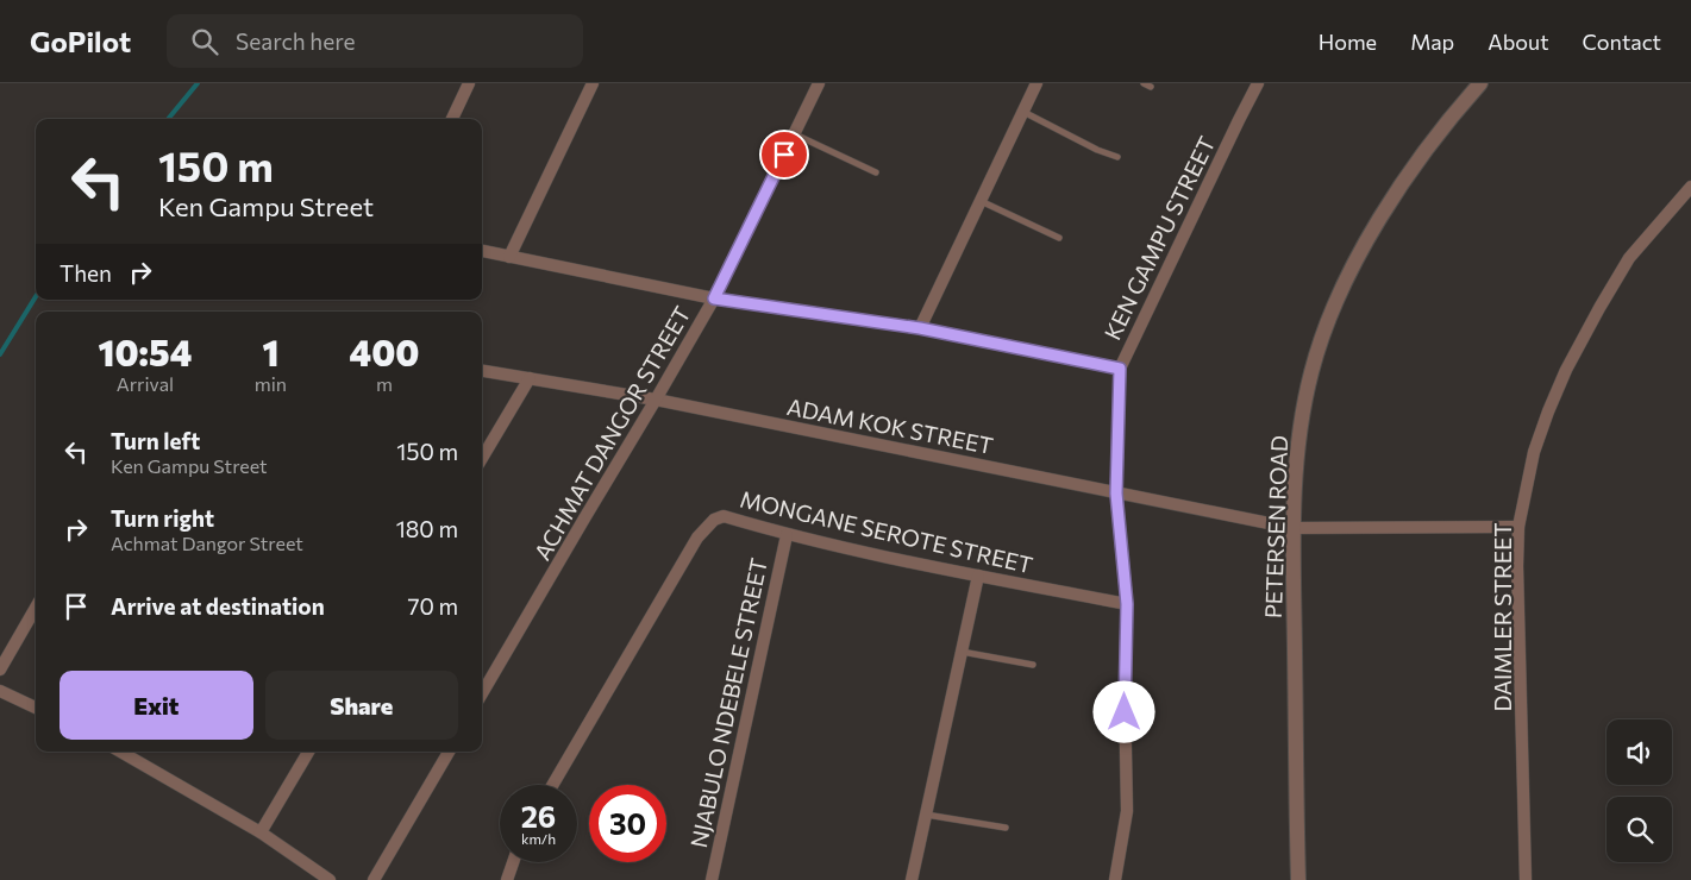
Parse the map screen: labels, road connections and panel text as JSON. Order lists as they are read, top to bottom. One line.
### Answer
{"streets":{"street":["KEN GAMPU STREET","ADAM KOK STREET","ACHMAT DANGOR STREET","PETERSEN ROAD","MONGANE SEROTE STREET","DAIMLER STREET","NJABULO NDEBELE STREET"]},"crossings":[["KEN GAMPU STREET","ACHMAT DANGOR STREET"],["ADAM KOK STREET","ACHMAT DANGOR STREET"],["ADAM KOK STREET","PETERSEN ROAD"],["ADAM KOK STREET","DAIMLER STREET"],["MONGANE SEROTE STREET","NJABULO NDEBELE STREET"]],"page":{"header":"GoPilot","search":"Search here","nav":["Home","Map","About","Contact"],"turn":["150 m","Ken Gampu Street"],"then":"Then","eta":["10:54","Arrival","1","min","400","m"],"list":[{"name":"Turn left","note":"Ken Gampu Street","value":"150 m"},{"name":"Turn right","note":"Achmat Dangor Street","value":"180 m"},{"name":"Arrive at destination","value":"70 m"}],"buttons":["Exit","Share"],"speed":"26 km/h","limit":"30"}}
